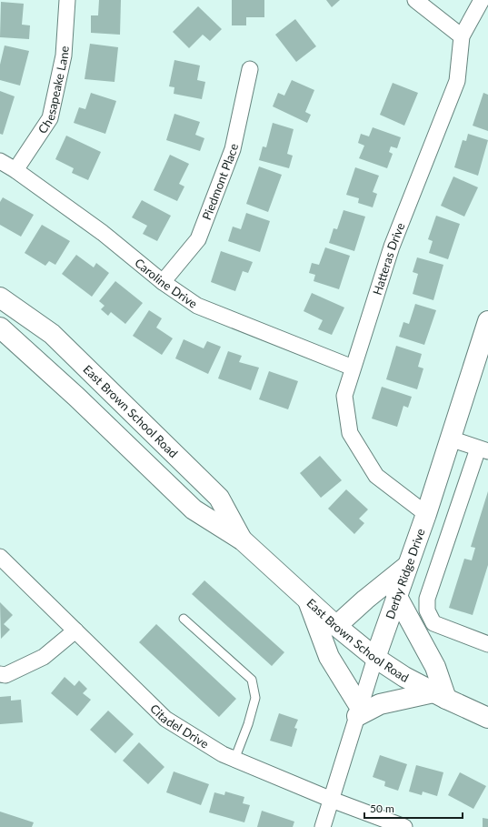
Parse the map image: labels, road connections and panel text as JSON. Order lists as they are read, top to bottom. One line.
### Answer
{"streets":{"main road":["East Brown School Road","Derby Ridge Drive"],"street":["Chesapeake Lane","Piedmont Place","Hatteras Drive","Caroline Drive","Citadel Drive"]},"crossings":[["Chesapeake Lane","Caroline Drive"],["Piedmont Place","Caroline Drive"],["Hatteras Drive","Caroline Drive"],["Hatteras Drive","Derby Ridge Drive"],["East Brown School Road","Derby Ridge Drive"],["Derby Ridge Drive","Citadel Drive"]],"scale_bar":"50 m"}
